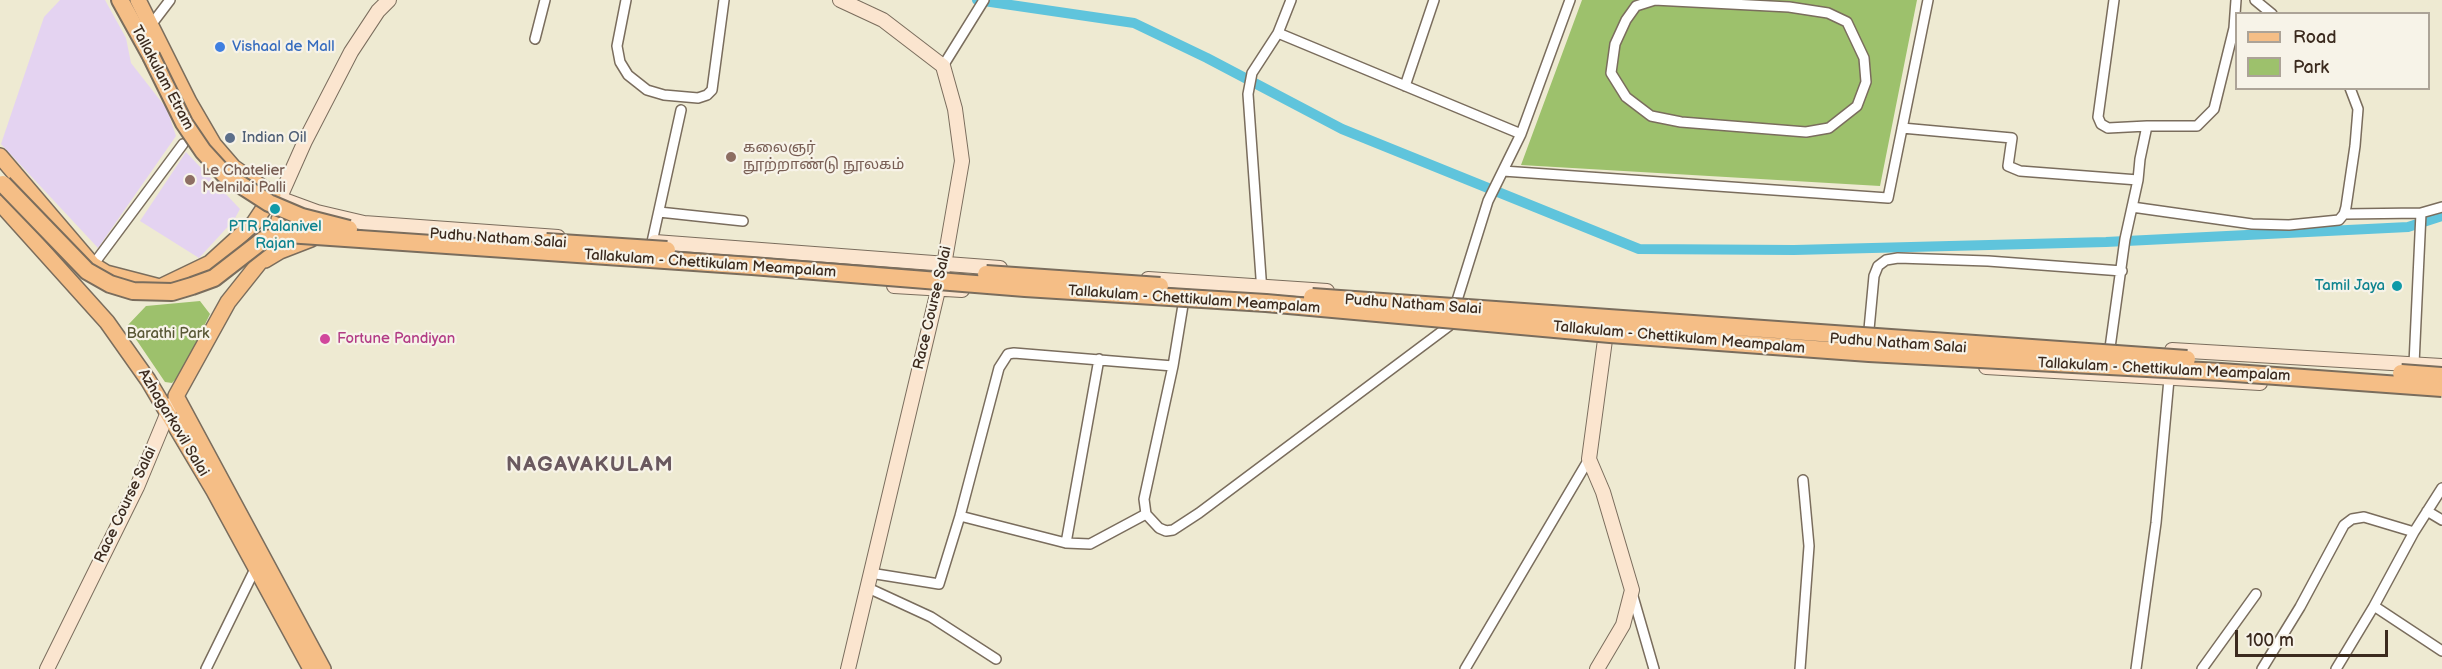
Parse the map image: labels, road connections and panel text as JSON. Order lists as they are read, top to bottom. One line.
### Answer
{"streets":{"highway":["Tallakulam Etram","Tallakulam - Chettikulam Meampalam"],"main road":["Pudhu Natham Salai","Race Course Salai","Azhagarkovil Salai"]},"crossings":[["Tallakulam Etram","Tallakulam - Chettikulam Meampalam"],["Pudhu Natham Salai","Race Course Salai"],["Race Course Salai","Azhagarkovil Salai"]],"districts":["NAGAVAKULAM"],"parks":["Barathi Park"],"places":["Vishaal de Mall","Indian Oil","கலைஞர் நூற்றாண்டு நூலகம்","Le Chatelier Melnilai Palli","PTR Palanivel Rajan","Tamil Jaya","Fortune Pandiyan"],"legend":["Road","Park"],"scale_bar":"100 m"}
